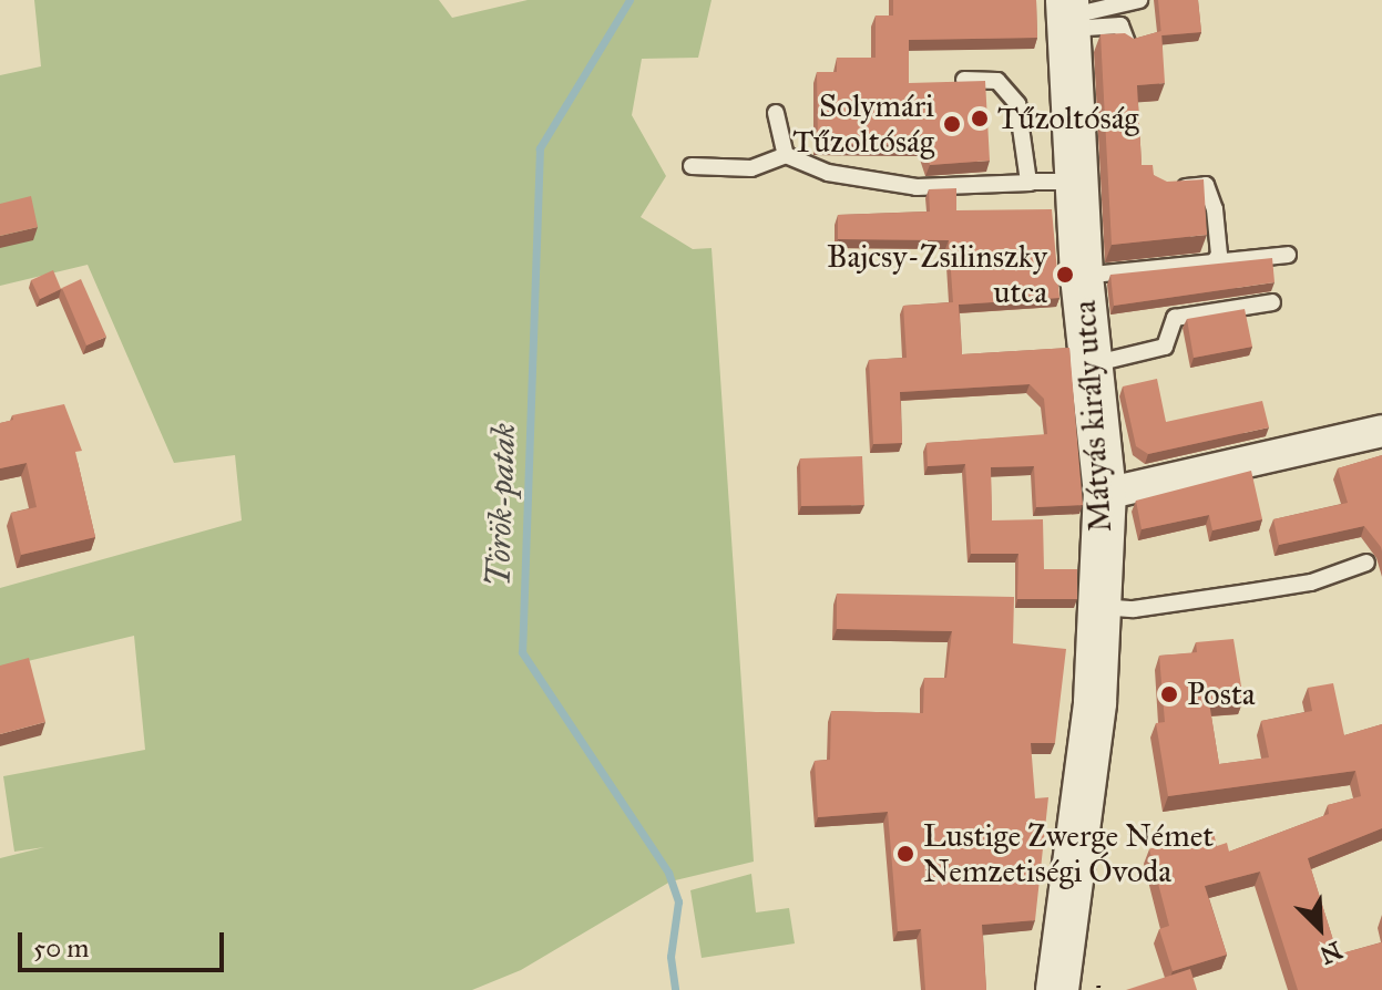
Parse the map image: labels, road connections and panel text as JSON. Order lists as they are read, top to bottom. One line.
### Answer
{"streets":{"main road":["Mátyás király utca"]},"water":["Török-patak"],"places":["Tűzoltóság","Solymári Tűzoltóság","Bajcsy-Zsilinszky utca","Posta","Lustige Zwerge Német Nemzetiségi Óvoda"],"scale_bar":"50 m","north":"bottom right"}
